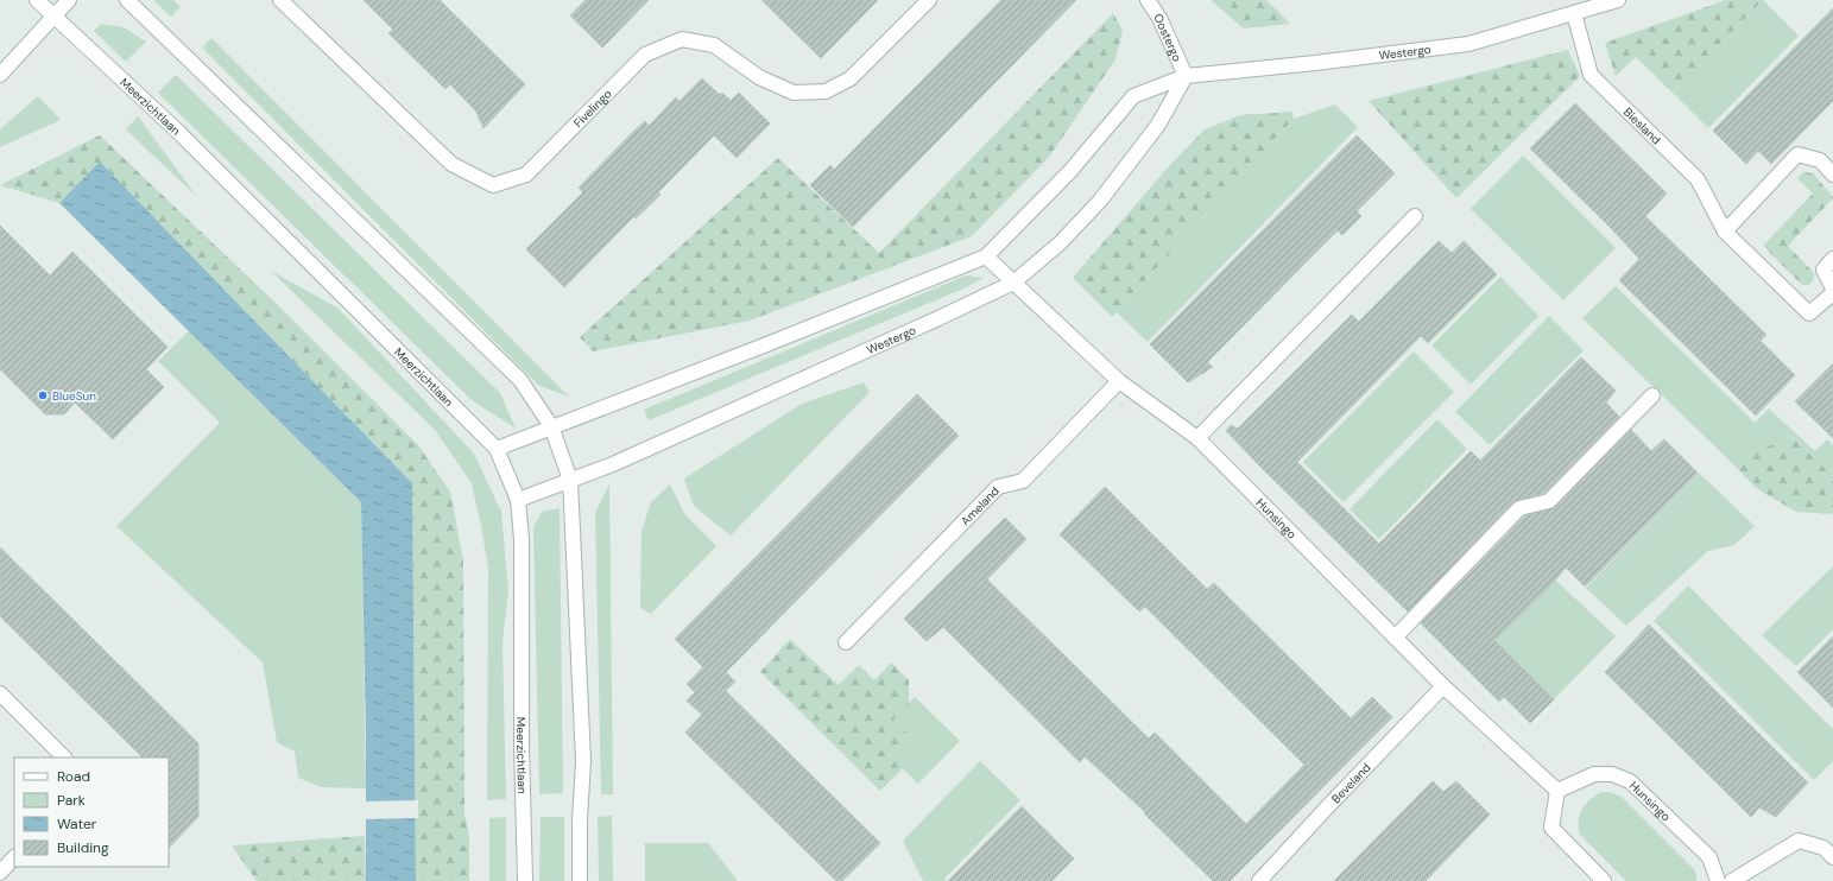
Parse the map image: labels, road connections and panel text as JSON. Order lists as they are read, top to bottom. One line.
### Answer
{"streets":{"street":["Oostergo","Westergo","Meerzichtlaan","Fivelingo","Biesland","Ameland","Hunsingo","Beveland"]},"crossings":[["Oostergo","Westergo"],["Westergo","Meerzichtlaan"],["Westergo","Biesland"],["Westergo","Hunsingo"],["Ameland","Hunsingo"],["Hunsingo","Beveland"]],"places":["BlueSun"],"legend":["Road","Park","Water","Building"]}
